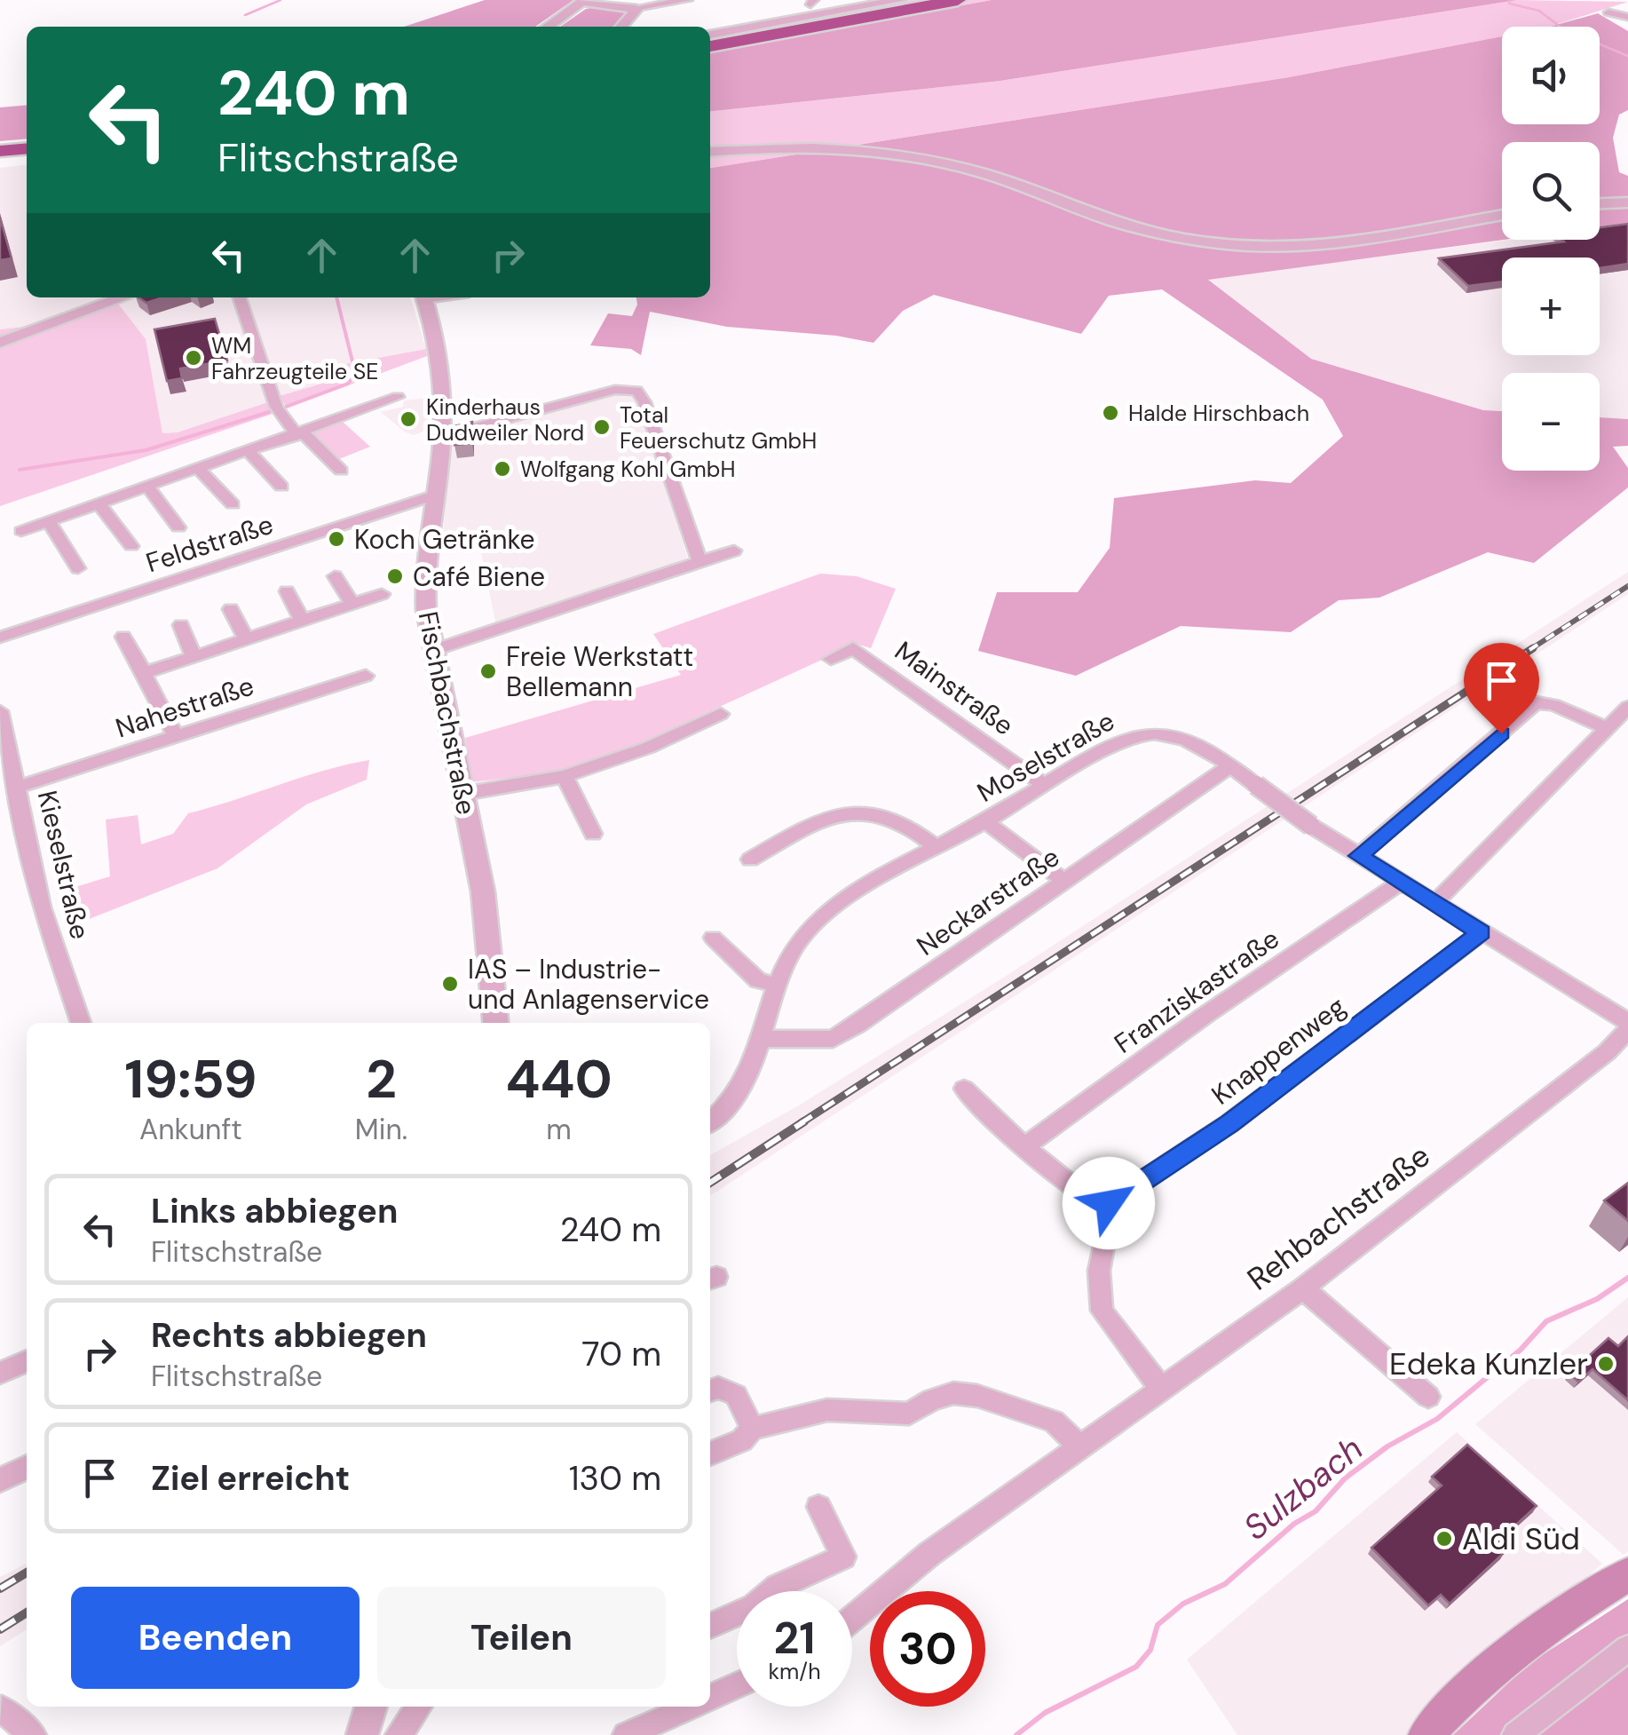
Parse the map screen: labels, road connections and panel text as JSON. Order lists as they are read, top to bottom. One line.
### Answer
{"streets":{"street":["Feldstraße","Mainstraße","Nahestraße","Fischbachstraße","Moselstraße","Kieselstraße","Neckarstraße","Franziskastraße","Knappenweg","Rehbachstraße"]},"crossings":[["Feldstraße","Fischbachstraße"],["Mainstraße","Moselstraße"],["Nahestraße","Kieselstraße"],["Moselstraße","Neckarstraße"],["Moselstraße","Franziskastraße"],["Moselstraße","Knappenweg"]],"water":["Sulzbach"],"places":["WM Fahrzeugteile SE","Halde Hirschbach","Kinderhaus Dudweiler Nord","Total Feuerschutz GmbH","Wolfgang Kohl GmbH","Koch Getränke","Café Biene","Freie Werkstatt Bellemann","IAS – Industrie- und Anlagenservice","Edeka Kunzler","Aldi Süd"],"page":{"map_buttons":["+","−"],"turn":["240 m","Flitschstraße"],"eta":["19:59","Ankunft","2","Min.","440","m"],"list":[{"name":"Links abbiegen","note":"Flitschstraße","value":"240 m"},{"name":"Rechts abbiegen","note":"Flitschstraße","value":"70 m"},{"name":"Ziel erreicht","value":"130 m"}],"buttons":["Beenden","Teilen"],"speed":"21 km/h","limit":"30"}}
